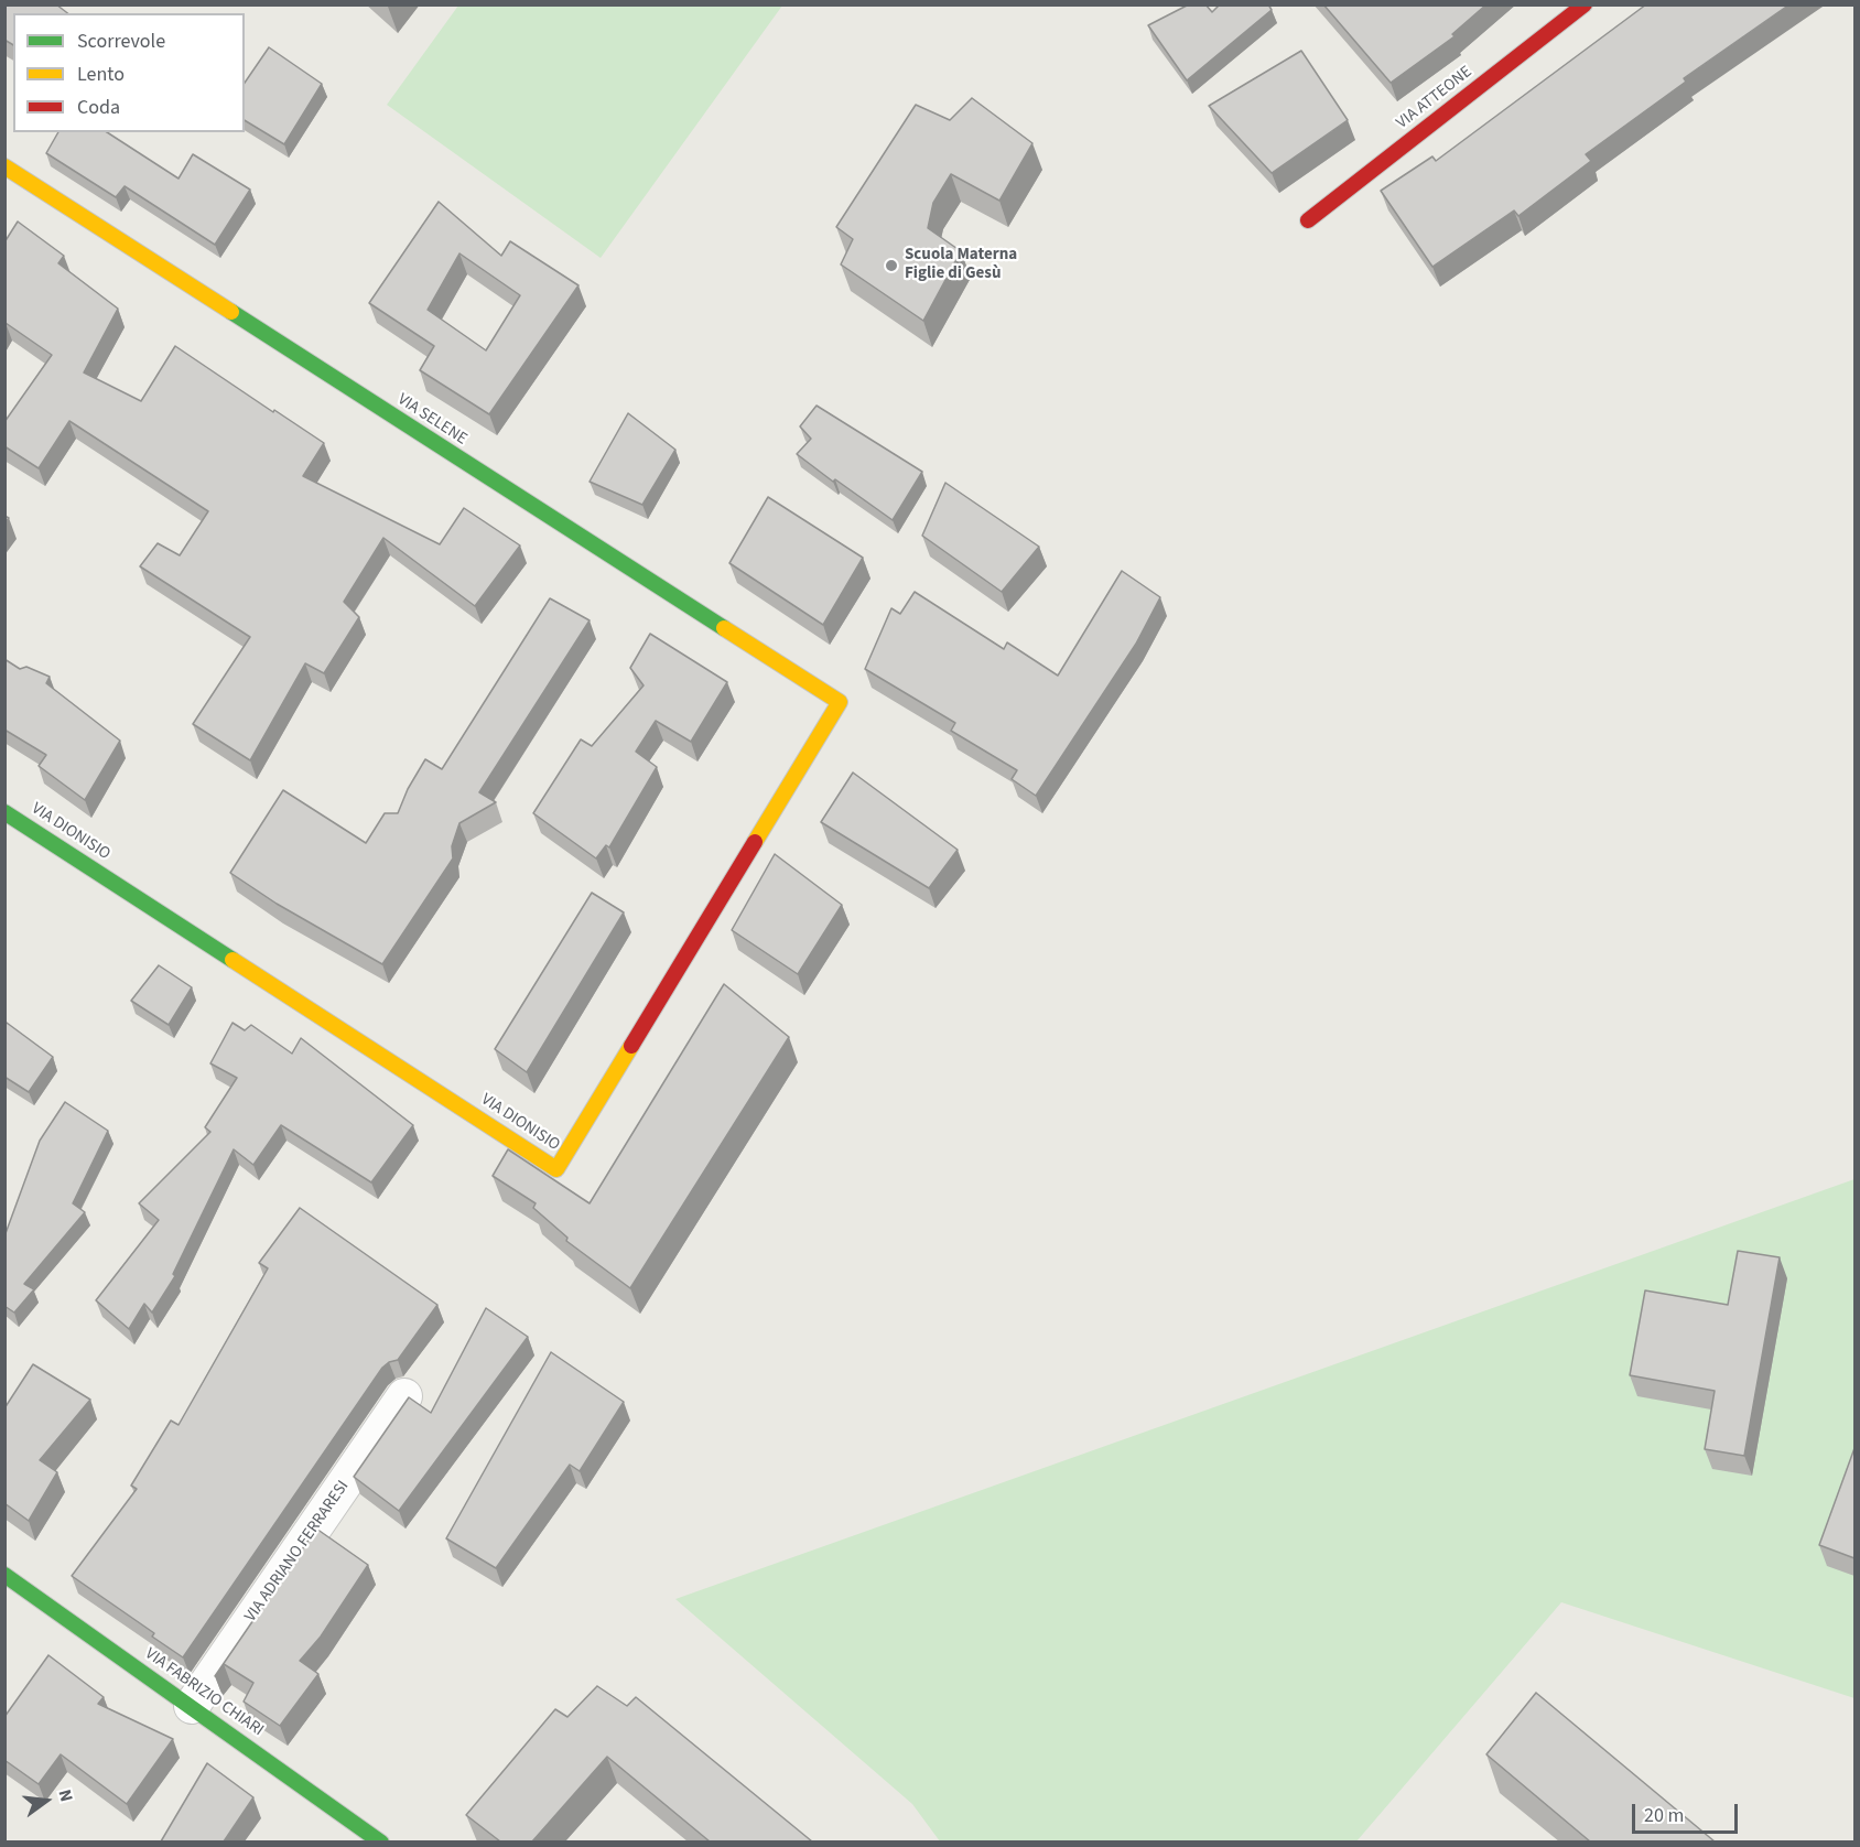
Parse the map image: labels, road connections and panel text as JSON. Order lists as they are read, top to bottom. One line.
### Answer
{"streets":{"street":["VIA ATTEONE","VIA SELENE","VIA DIONISIO","VIA ADRIANO FERRARESI","VIA FABRIZIO CHIARI"]},"crossings":[["VIA SELENE","VIA DIONISIO"],["VIA ADRIANO FERRARESI","VIA FABRIZIO CHIARI"]],"places":["Scuola Materna Figlie di Gesù"],"legend":["Scorrevole","Lento","Coda"],"scale_bar":"20 m","north":"right"}
